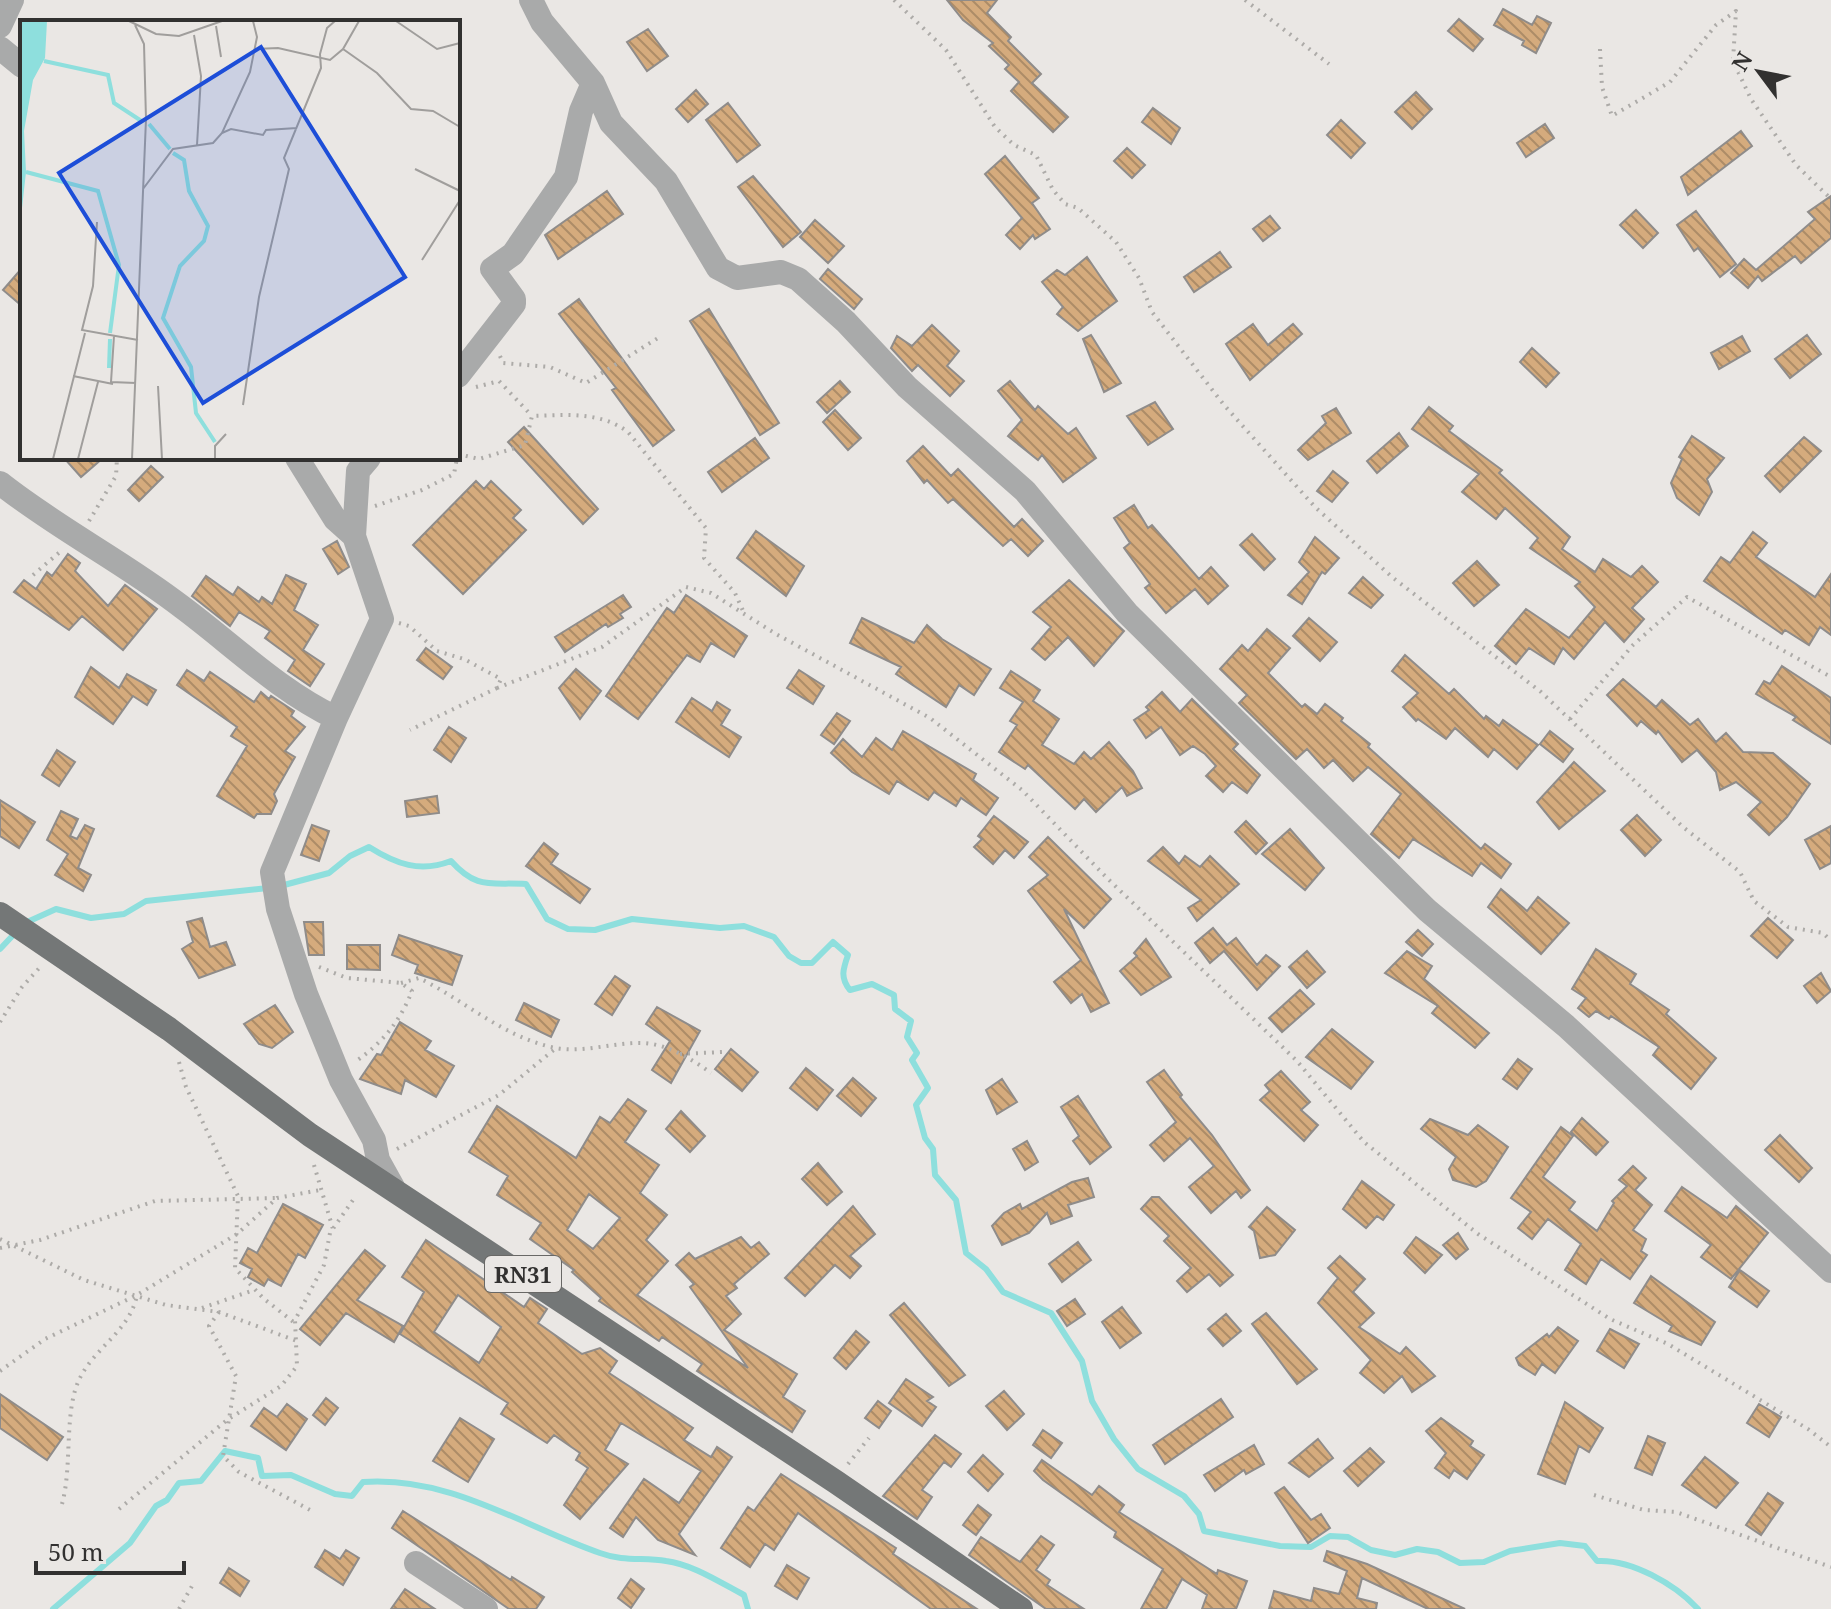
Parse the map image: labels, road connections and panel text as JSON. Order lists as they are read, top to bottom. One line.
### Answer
{"streets":{"main road":["RN31"]},"scale_bar":"50 m","north":"top left"}
